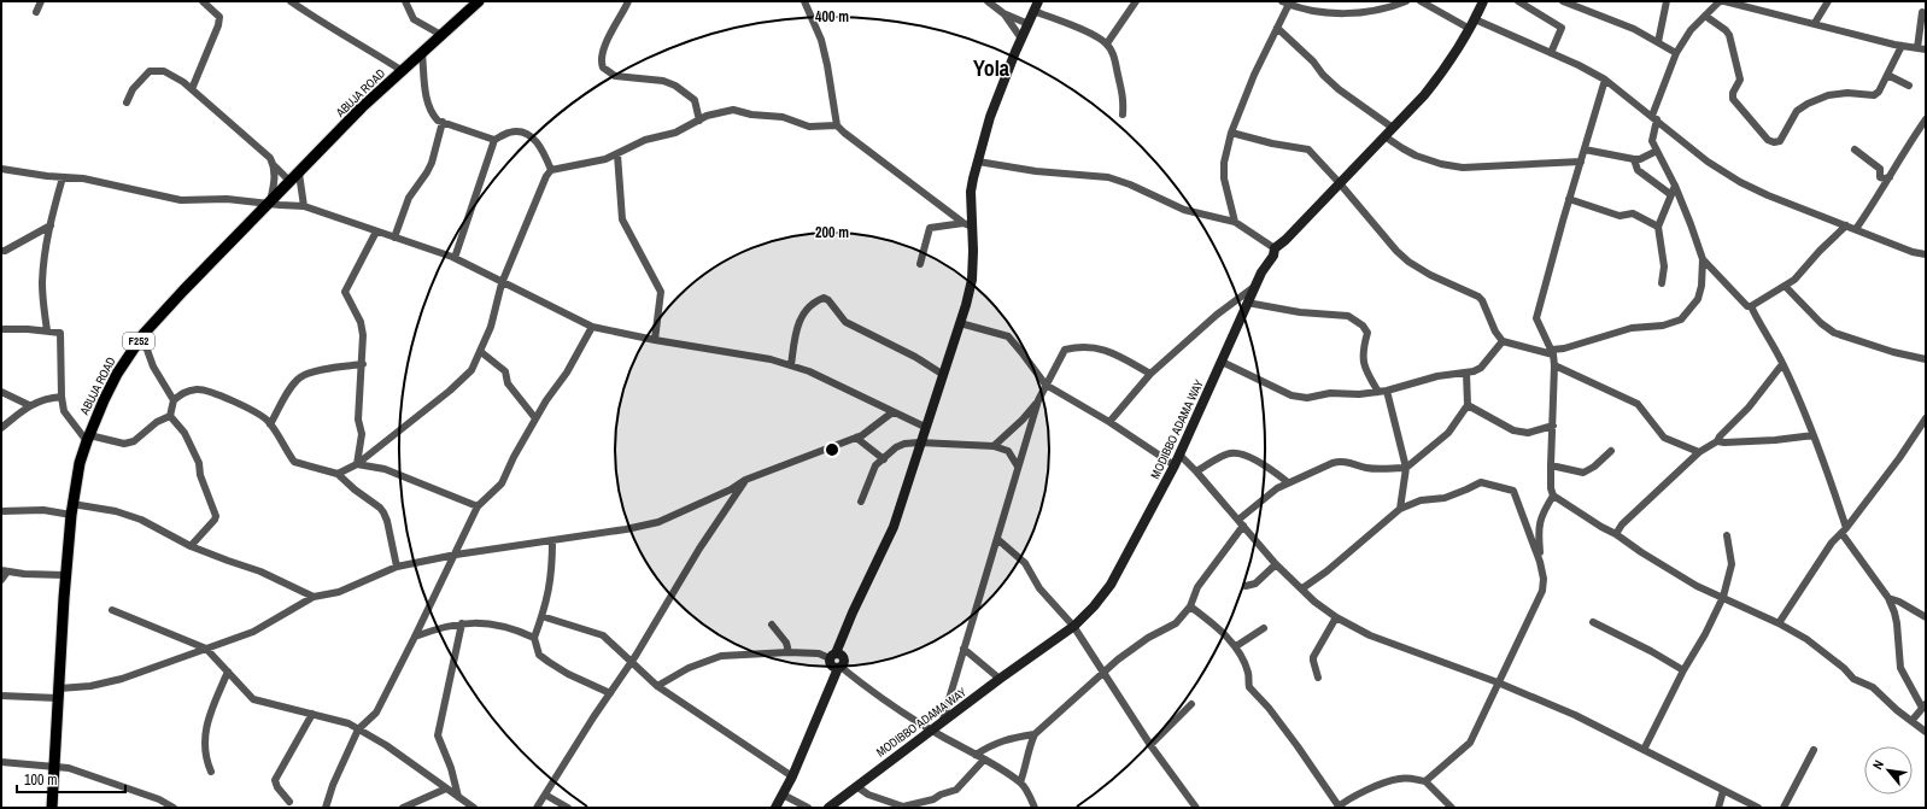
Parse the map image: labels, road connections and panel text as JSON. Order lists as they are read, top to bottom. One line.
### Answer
{"streets":{"main road":["ABUJA ROAD","F252","MODIBBO ADAMA WAY"]},"districts":["Yola"],"scale_bar":"100 m","north":"top left","rings":["400 m","200 m"]}
